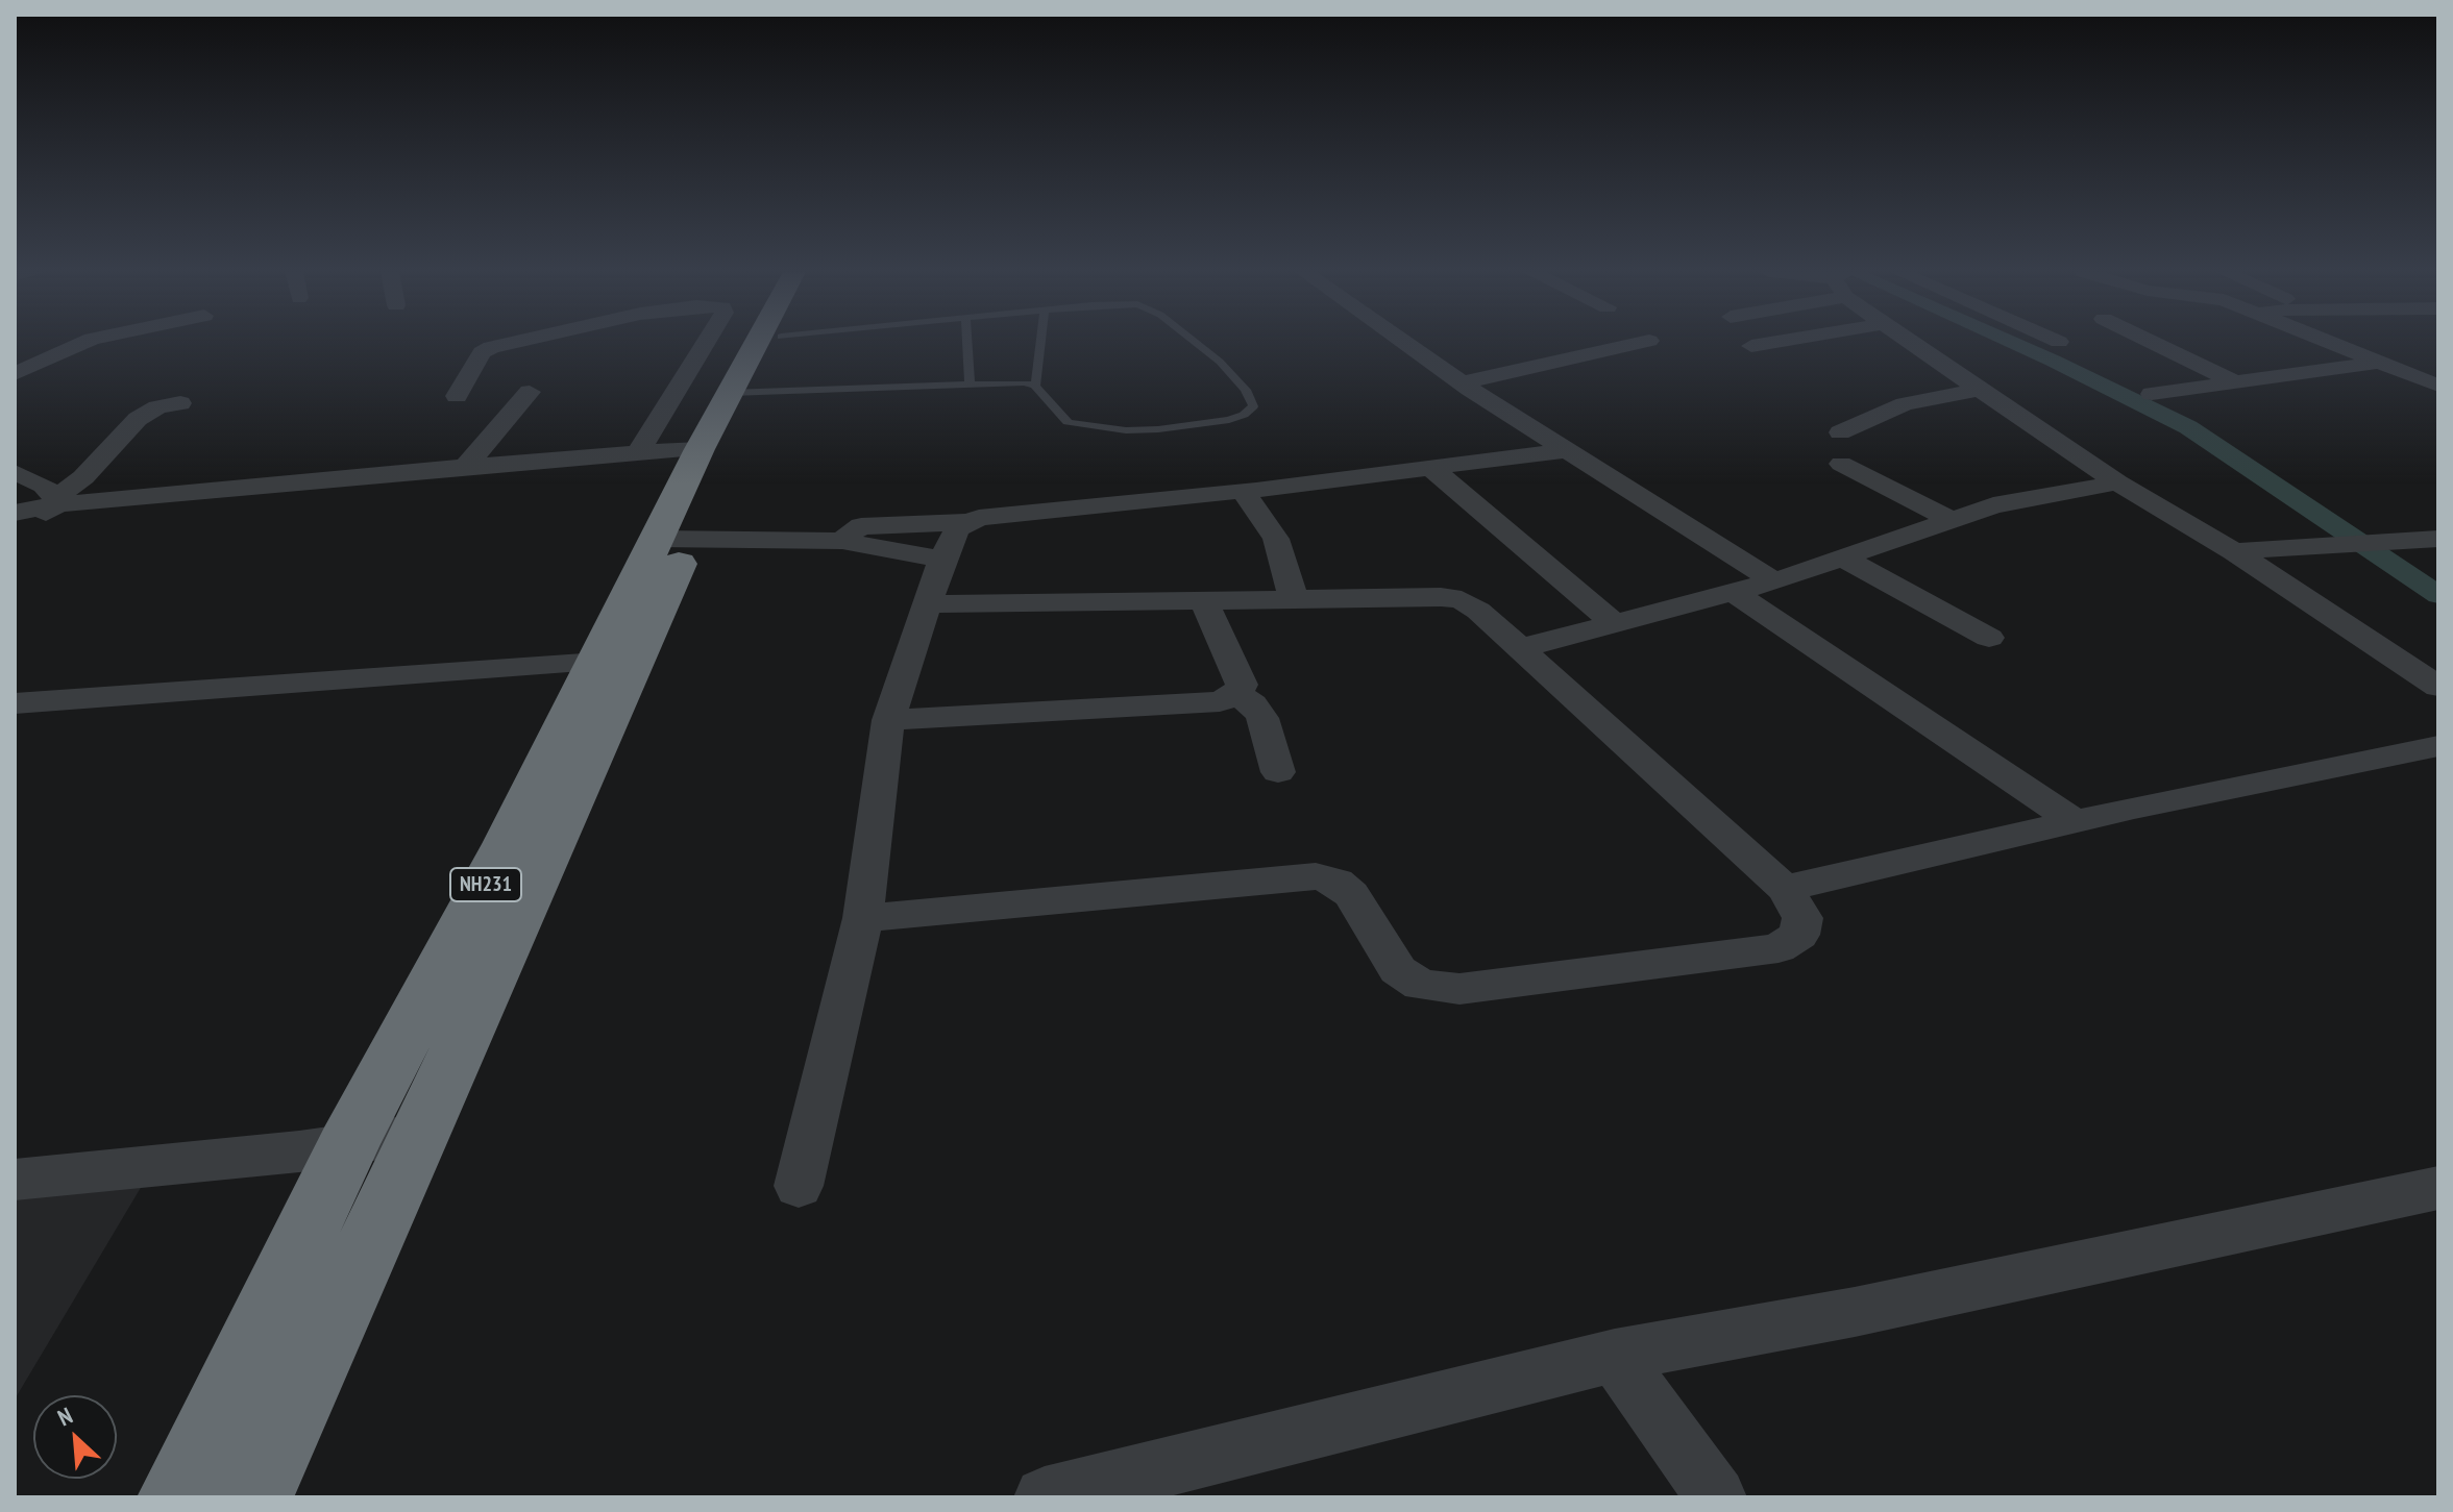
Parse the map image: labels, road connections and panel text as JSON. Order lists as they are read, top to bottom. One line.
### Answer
{"streets":{"highway":["NH231"]},"north":"top left"}
